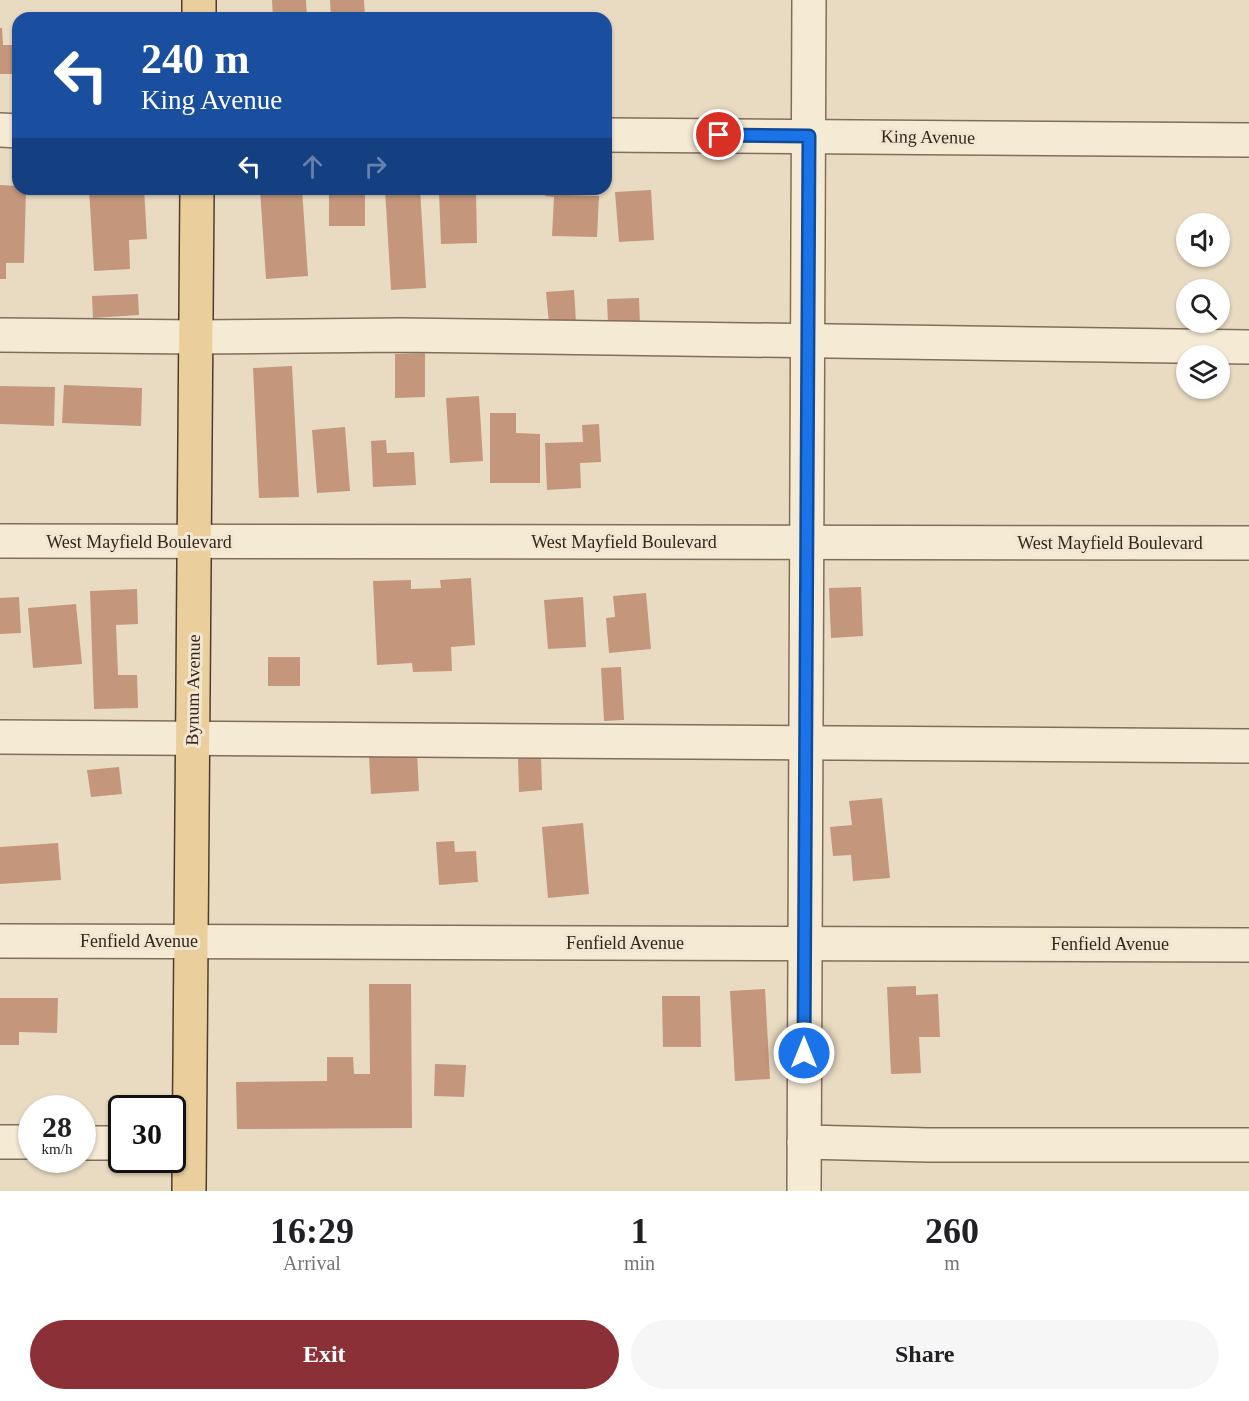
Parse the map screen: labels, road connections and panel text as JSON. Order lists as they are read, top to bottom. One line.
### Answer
{"streets":{"main road":["Bynum Avenue"],"street":["King Avenue","West Mayfield Boulevard","Fenfield Avenue"]},"crossings":[["West Mayfield Boulevard","Bynum Avenue"],["Bynum Avenue","Fenfield Avenue"]],"page":{"turn":["240 m","King Avenue"],"speed":"28 km/h","limit":"30","eta":["16:29","Arrival","1","min","260","m"],"buttons":["Exit","Share"]}}
